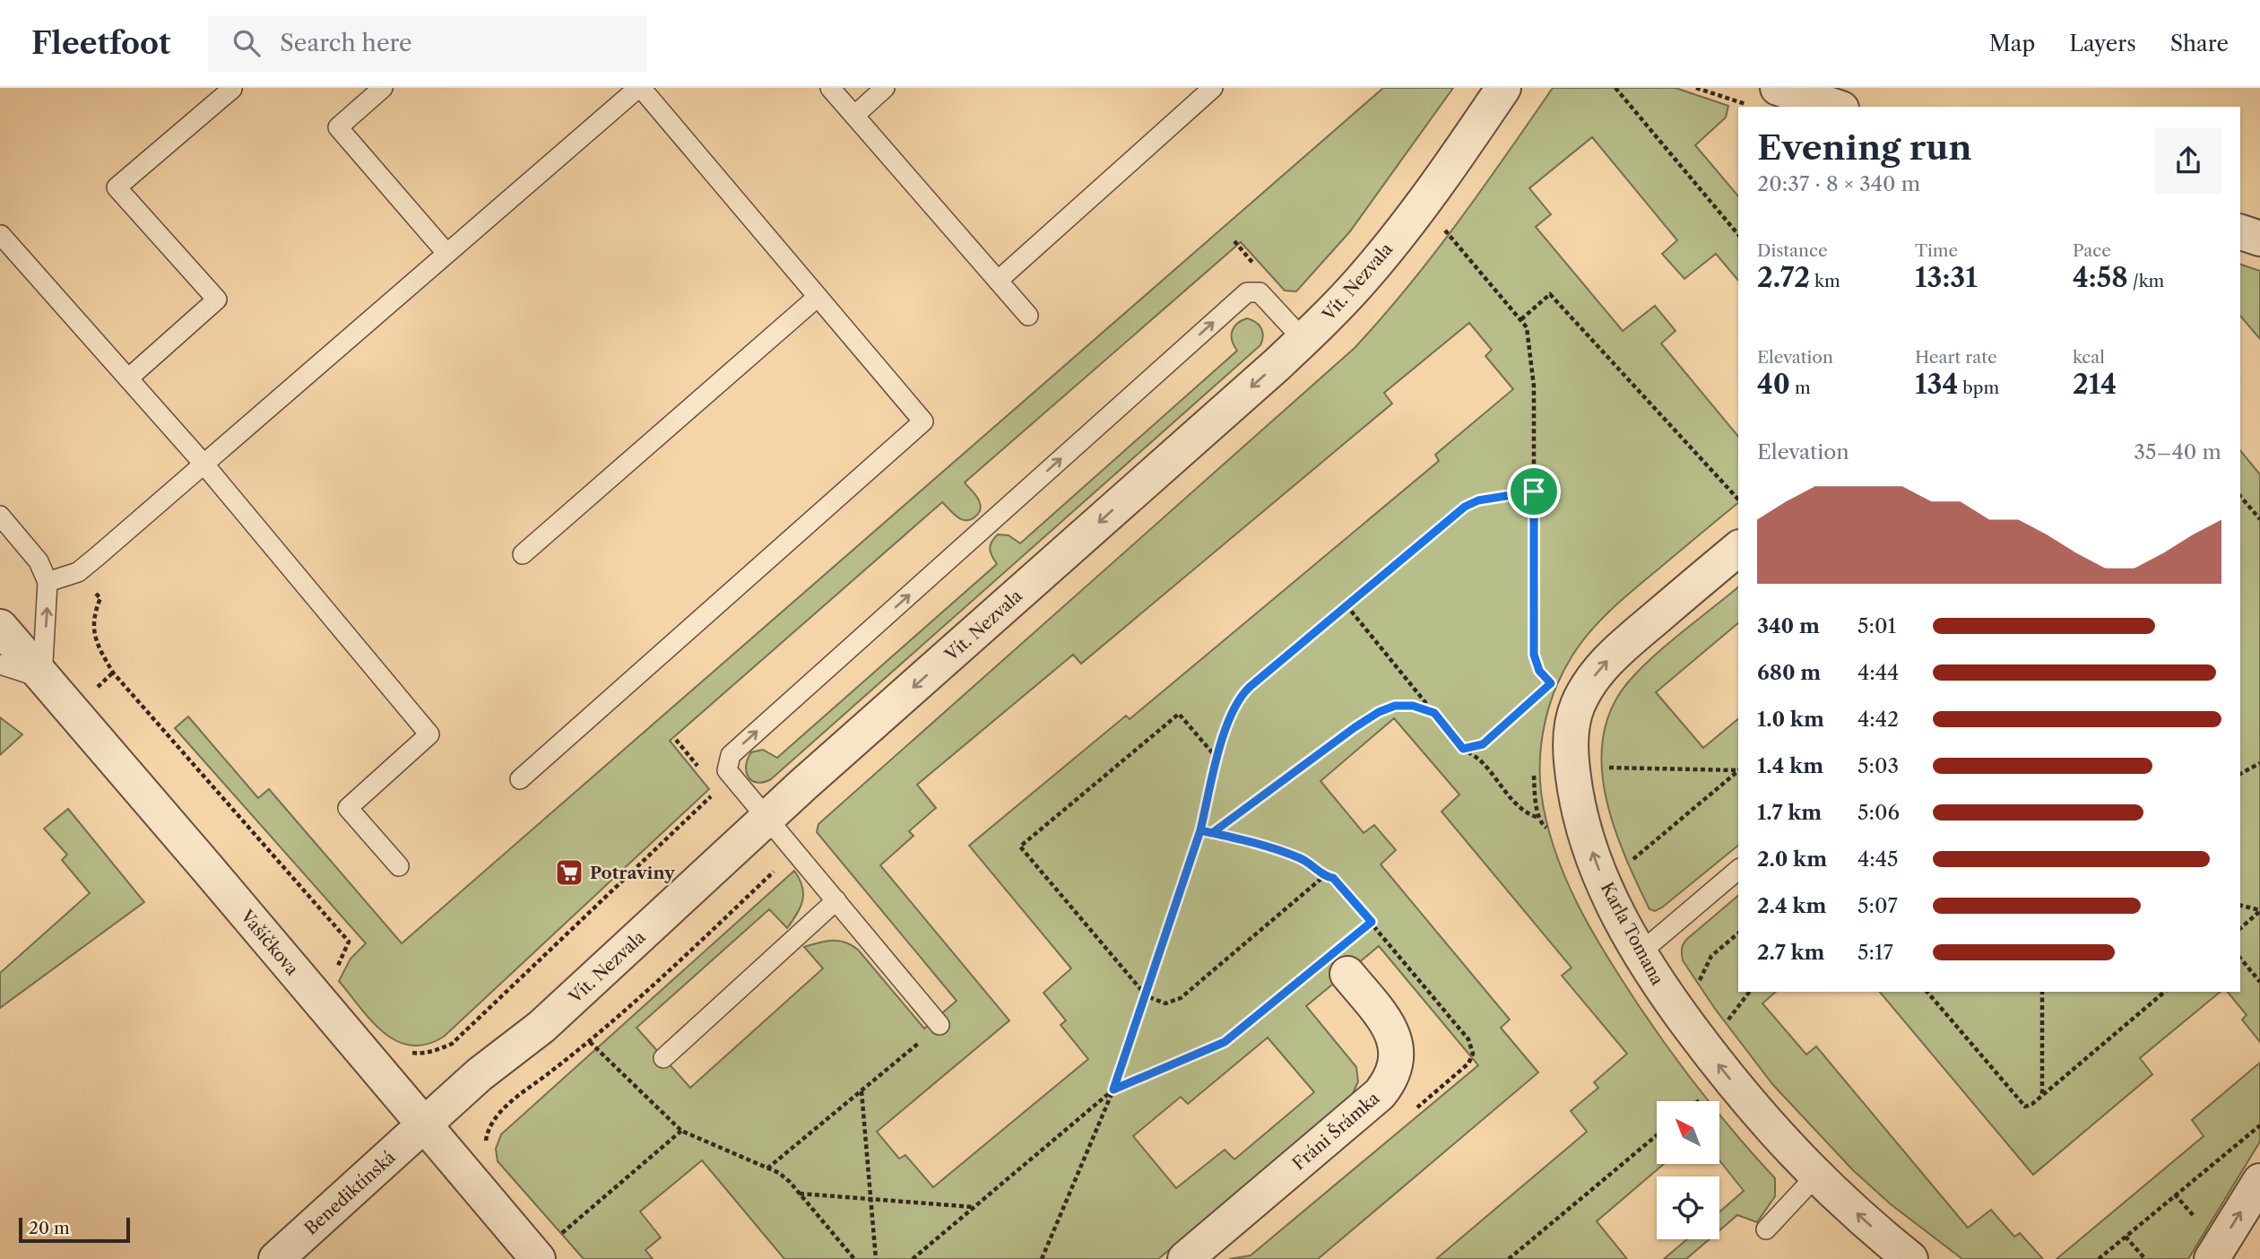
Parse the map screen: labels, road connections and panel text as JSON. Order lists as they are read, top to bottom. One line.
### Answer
{"streets":{"street":["Vít. Nezvala","Karla Tomana","Vašíčkova","Fráni Šrámka","Benediktínská"]},"crossings":[["Vít. Nezvala","Vašíčkova"],["Vít. Nezvala","Benediktínská"],["Vašíčkova","Benediktínská"]],"one_way":["Vít. Nezvala","Karla Tomana"],"places":{"supermarket":["Potraviny"]},"scale_bar":"20 m","north":"top left","page":{"header":"Fleetfoot","search":"Search here","nav":["Map","Layers","Share"],"heading":["Evening run","20:37 · 8 × 340 m"],"stats":[["Distance","2.72 km"],["Time","13:31"],["Pace","4:58 /km"],["Elevation","40 m"],["Heart rate","134 bpm"],["kcal","214"]],"chart":["Elevation","35–40 m"],"list":[{"name":"340 m","note":"5:01"},{"name":"680 m","note":"4:44"},{"name":"1.0 km","note":"4:42"},{"name":"1.4 km","note":"5:03"},{"name":"1.7 km","note":"5:06"},{"name":"2.0 km","note":"4:45"},{"name":"2.4 km","note":"5:07"},{"name":"2.7 km","note":"5:17"}],"scale":"20 m"}}
